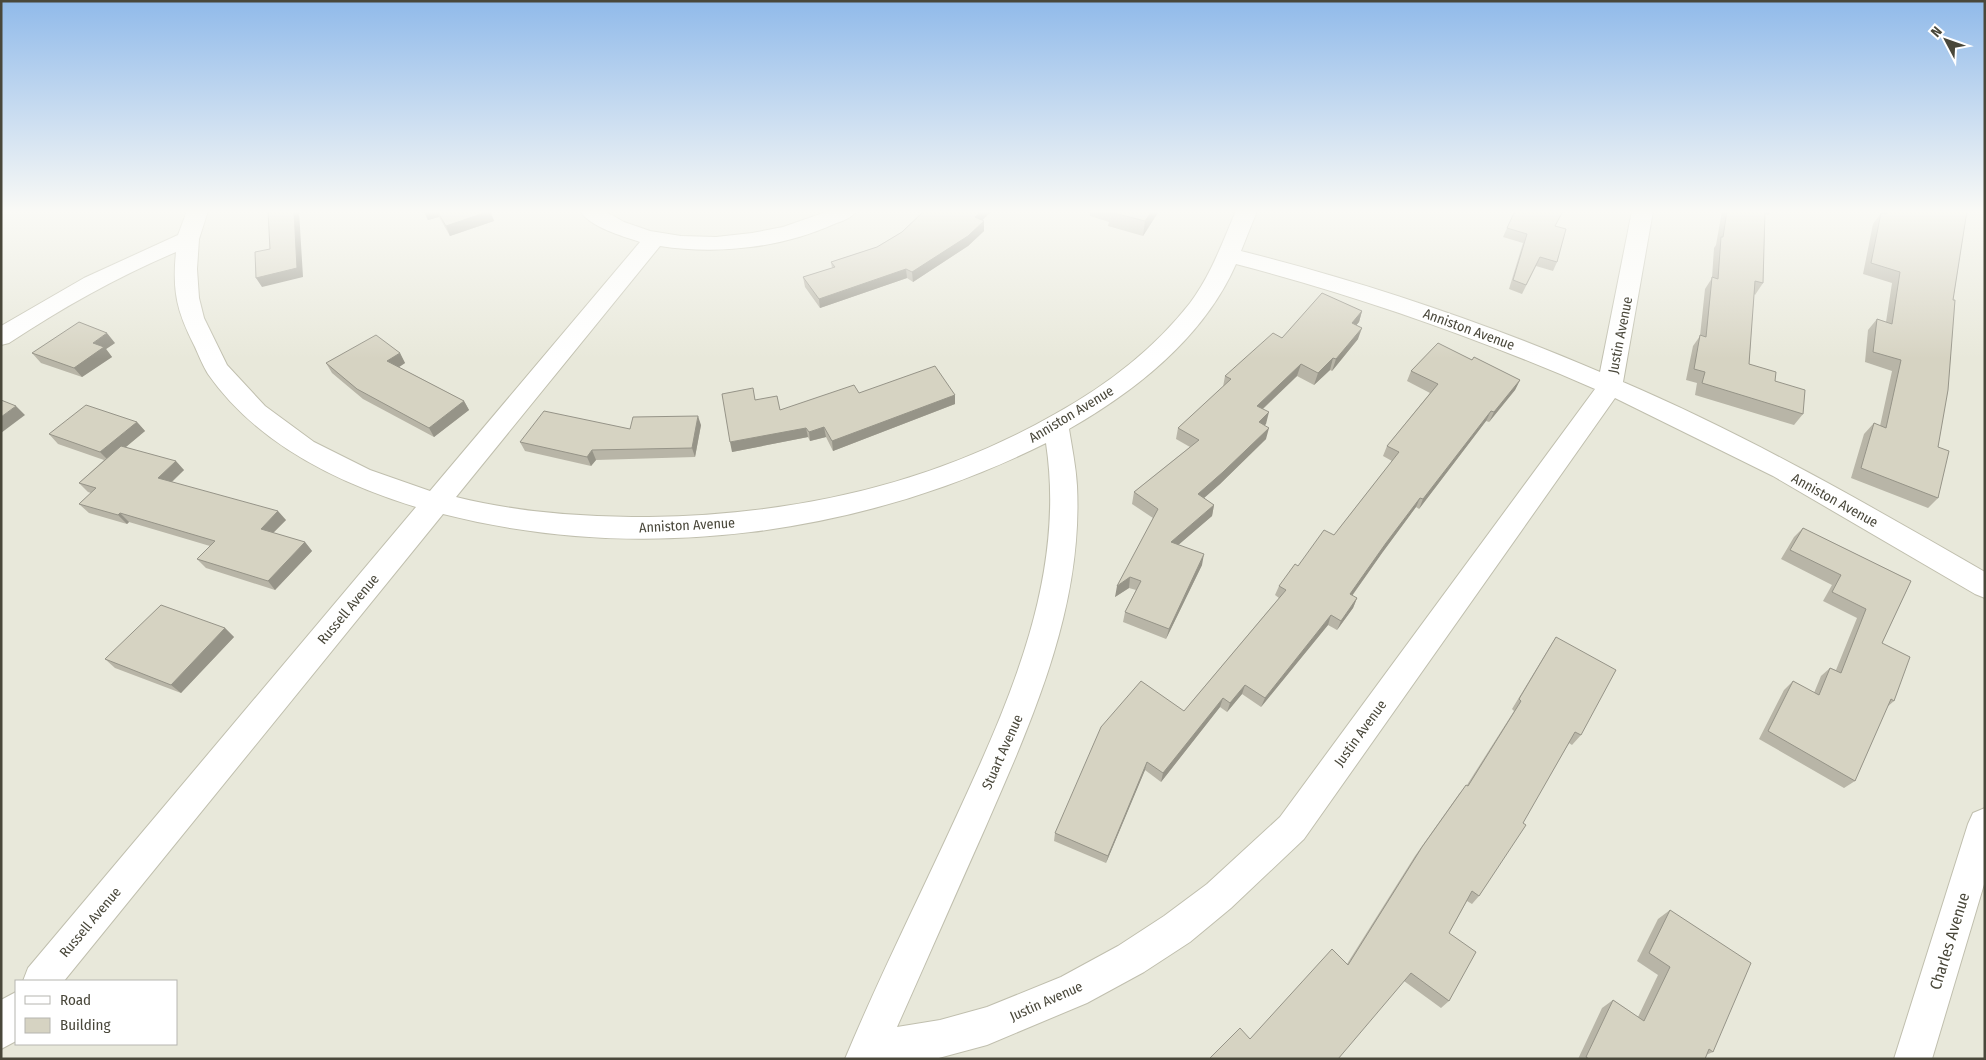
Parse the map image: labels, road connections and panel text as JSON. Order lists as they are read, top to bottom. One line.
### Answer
{"streets":{"street":["Anniston Avenue","Justin Avenue","Russell Avenue","Stuart Avenue","Charles Avenue"]},"crossings":[["Anniston Avenue","Justin Avenue"],["Anniston Avenue","Russell Avenue"],["Anniston Avenue","Stuart Avenue"],["Justin Avenue","Stuart Avenue"]],"legend":["Road","Building"],"north":"top left"}
